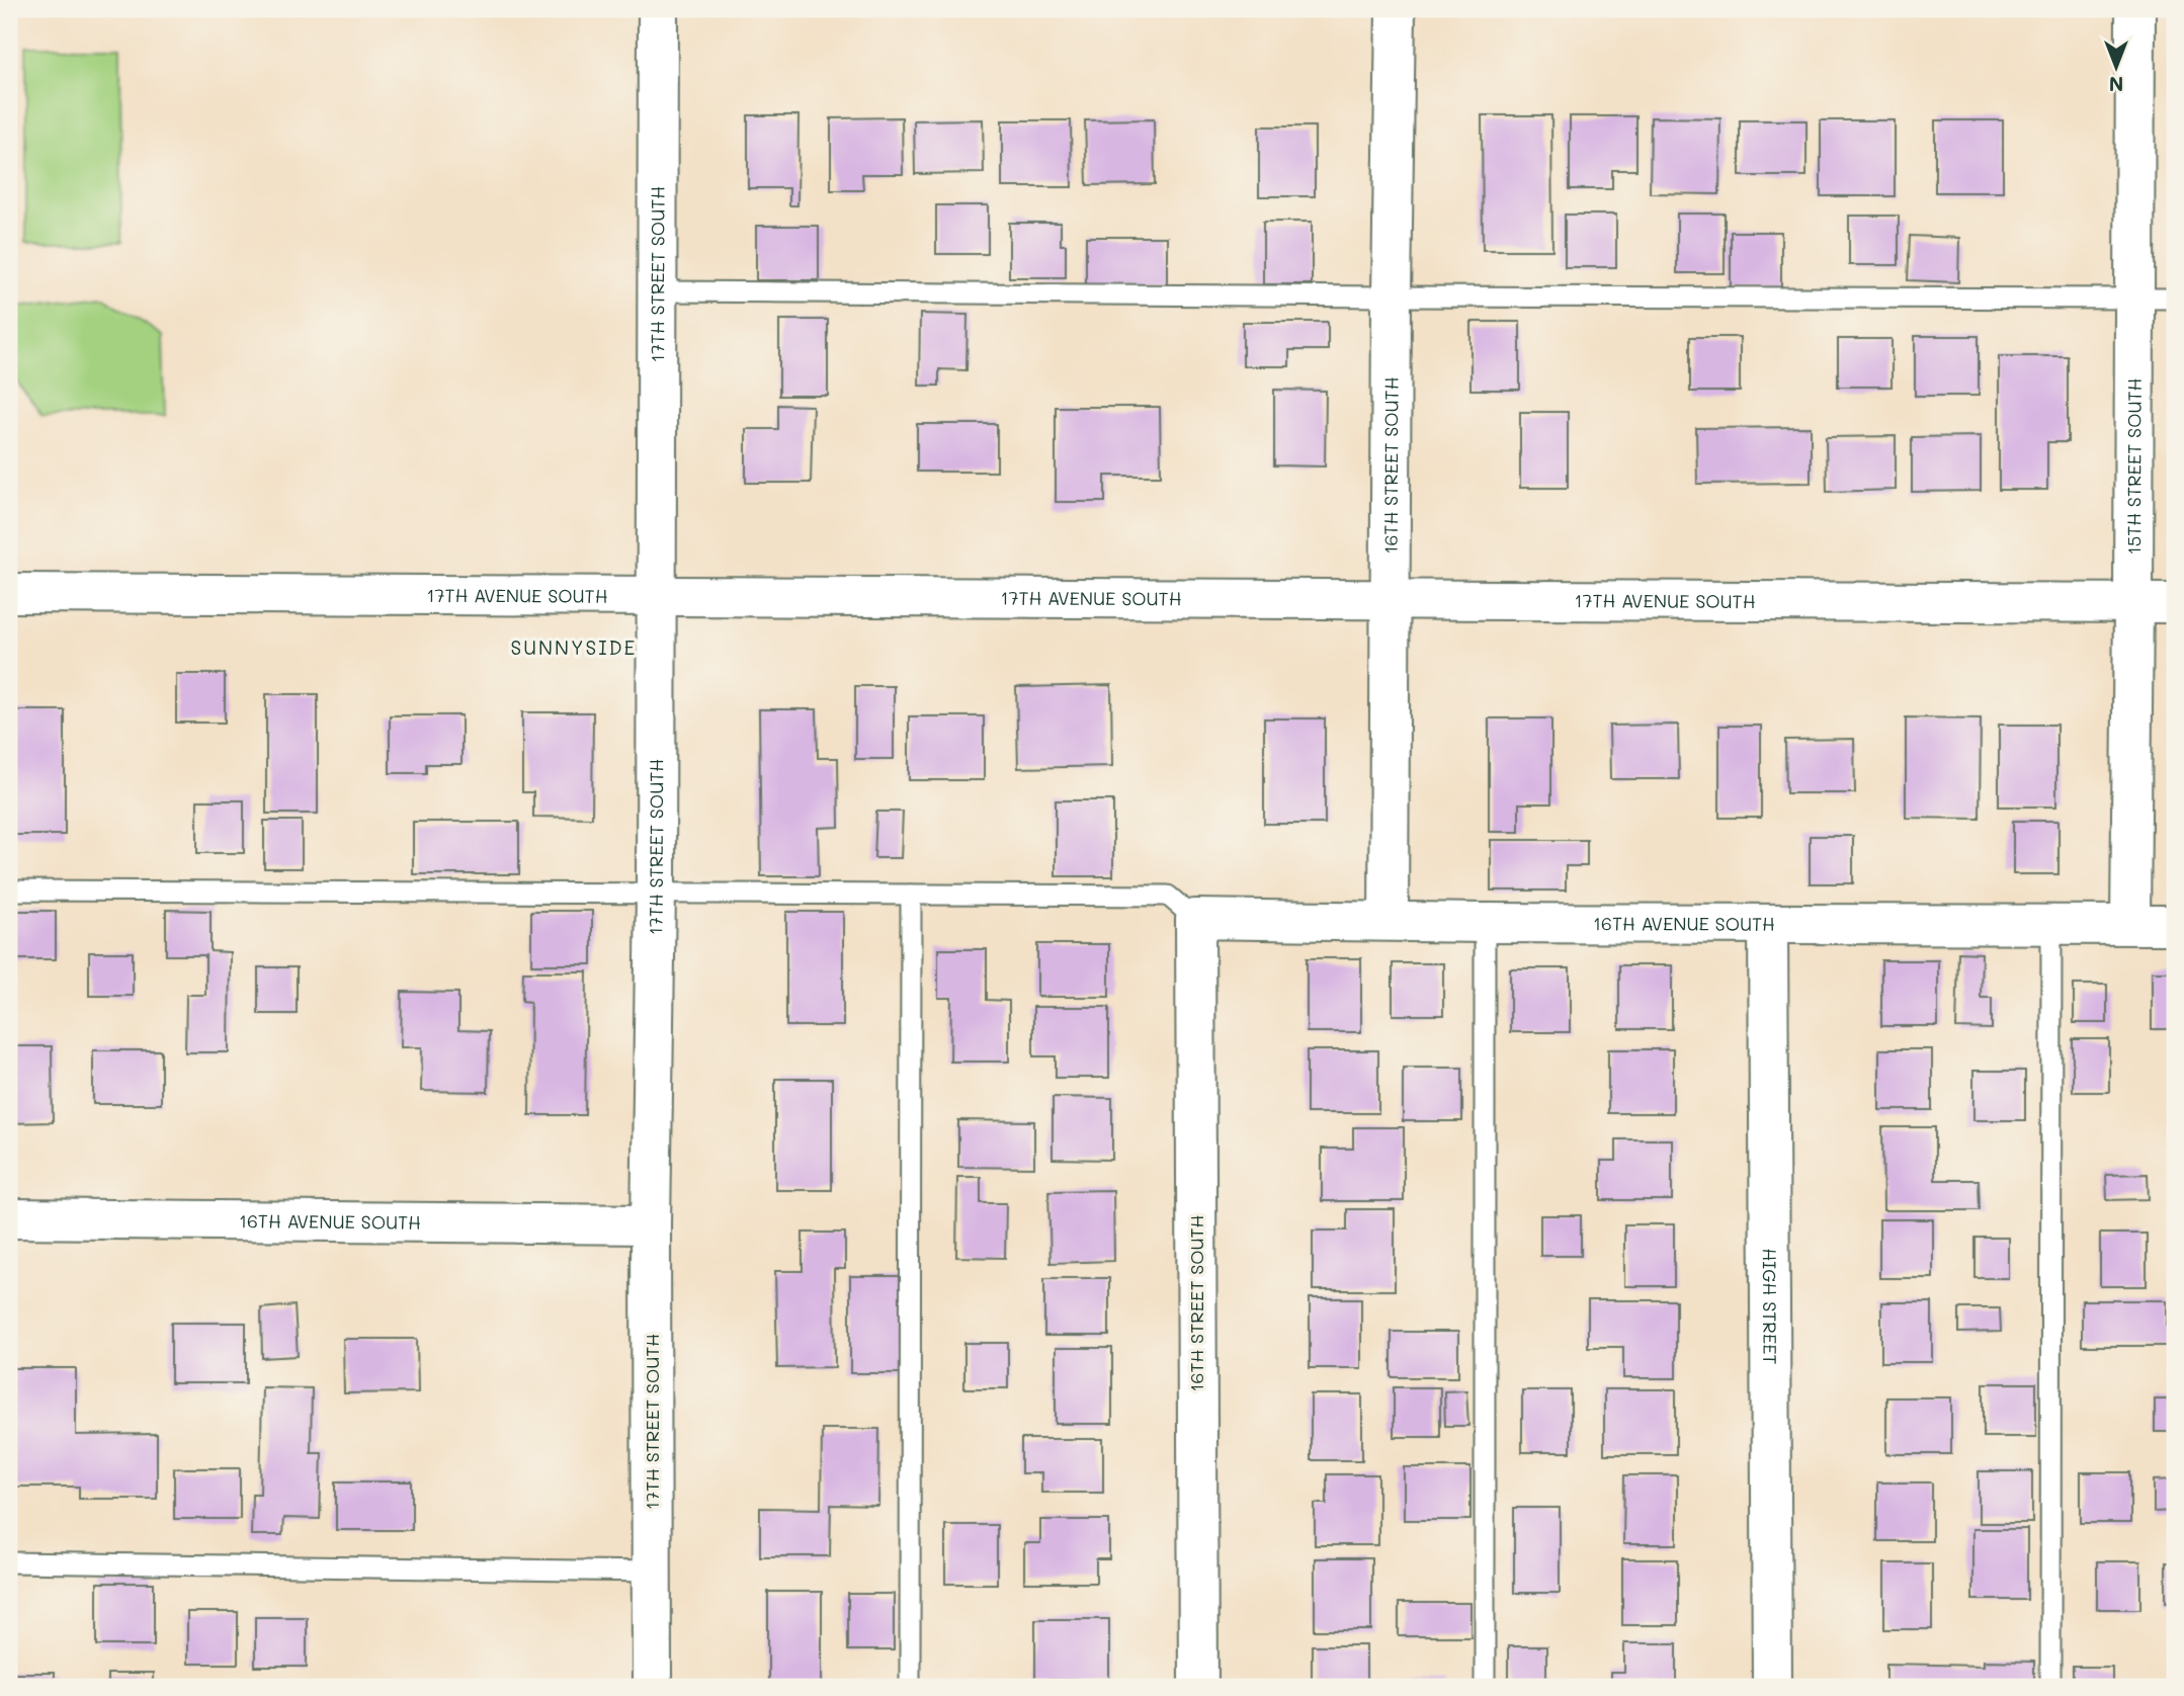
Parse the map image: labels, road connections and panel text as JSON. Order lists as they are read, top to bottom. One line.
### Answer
{"streets":{"street":["17TH STREET SOUTH","16TH STREET SOUTH","15TH STREET SOUTH","17TH AVENUE SOUTH","16TH AVENUE SOUTH","HIGH STREET"]},"crossings":[["17TH STREET SOUTH","17TH AVENUE SOUTH"],["17TH STREET SOUTH","16TH AVENUE SOUTH"],["16TH STREET SOUTH","17TH AVENUE SOUTH"],["16TH STREET SOUTH","16TH AVENUE SOUTH"],["15TH STREET SOUTH","17TH AVENUE SOUTH"],["15TH STREET SOUTH","16TH AVENUE SOUTH"],["16TH AVENUE SOUTH","HIGH STREET"]],"districts":["SUNNYSIDE"],"north":"bottom"}
